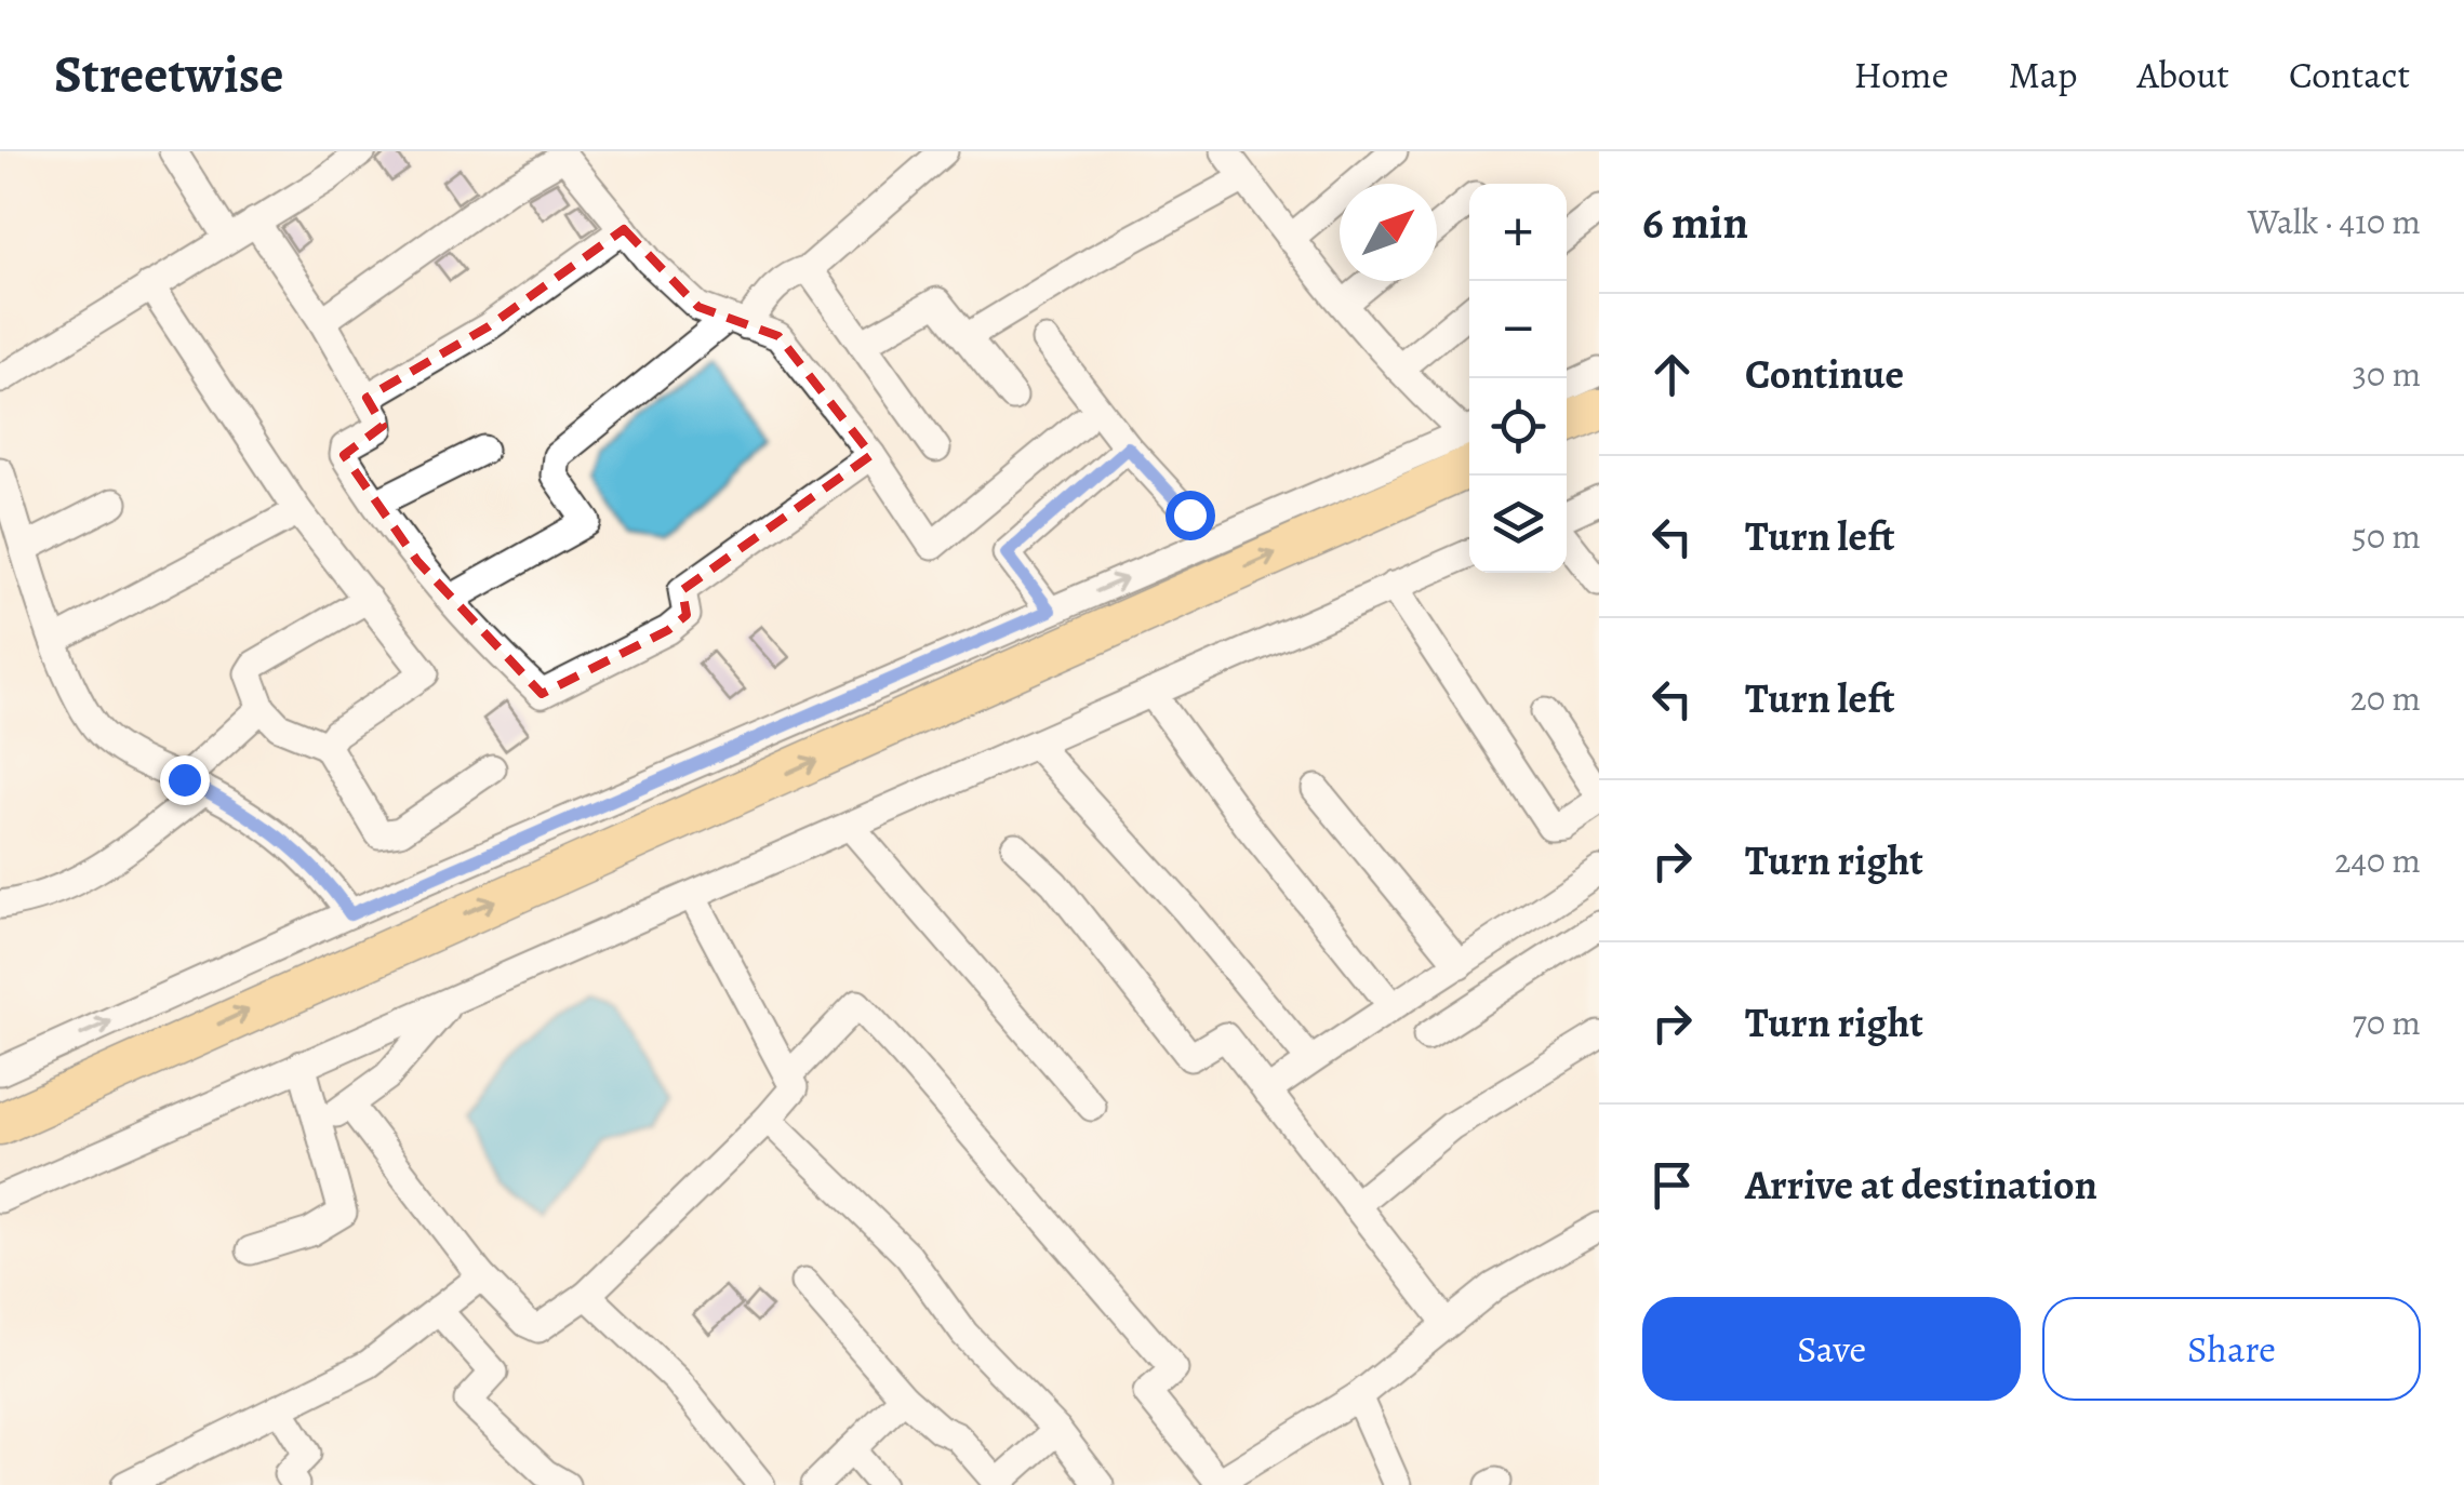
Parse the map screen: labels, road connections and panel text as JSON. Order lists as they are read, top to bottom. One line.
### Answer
{"north":"top right","page":{"header":"Streetwise","nav":["Home","Map","About","Contact"],"heading":["6 min","Walk · 410 m"],"map_buttons":["+","−"],"list":[["Continue","30 m"],["Turn left","50 m"],["Turn left","20 m"],["Turn right","240 m"],["Turn right","70 m"],"Arrive at destination"],"buttons":["Save","Share"]}}
